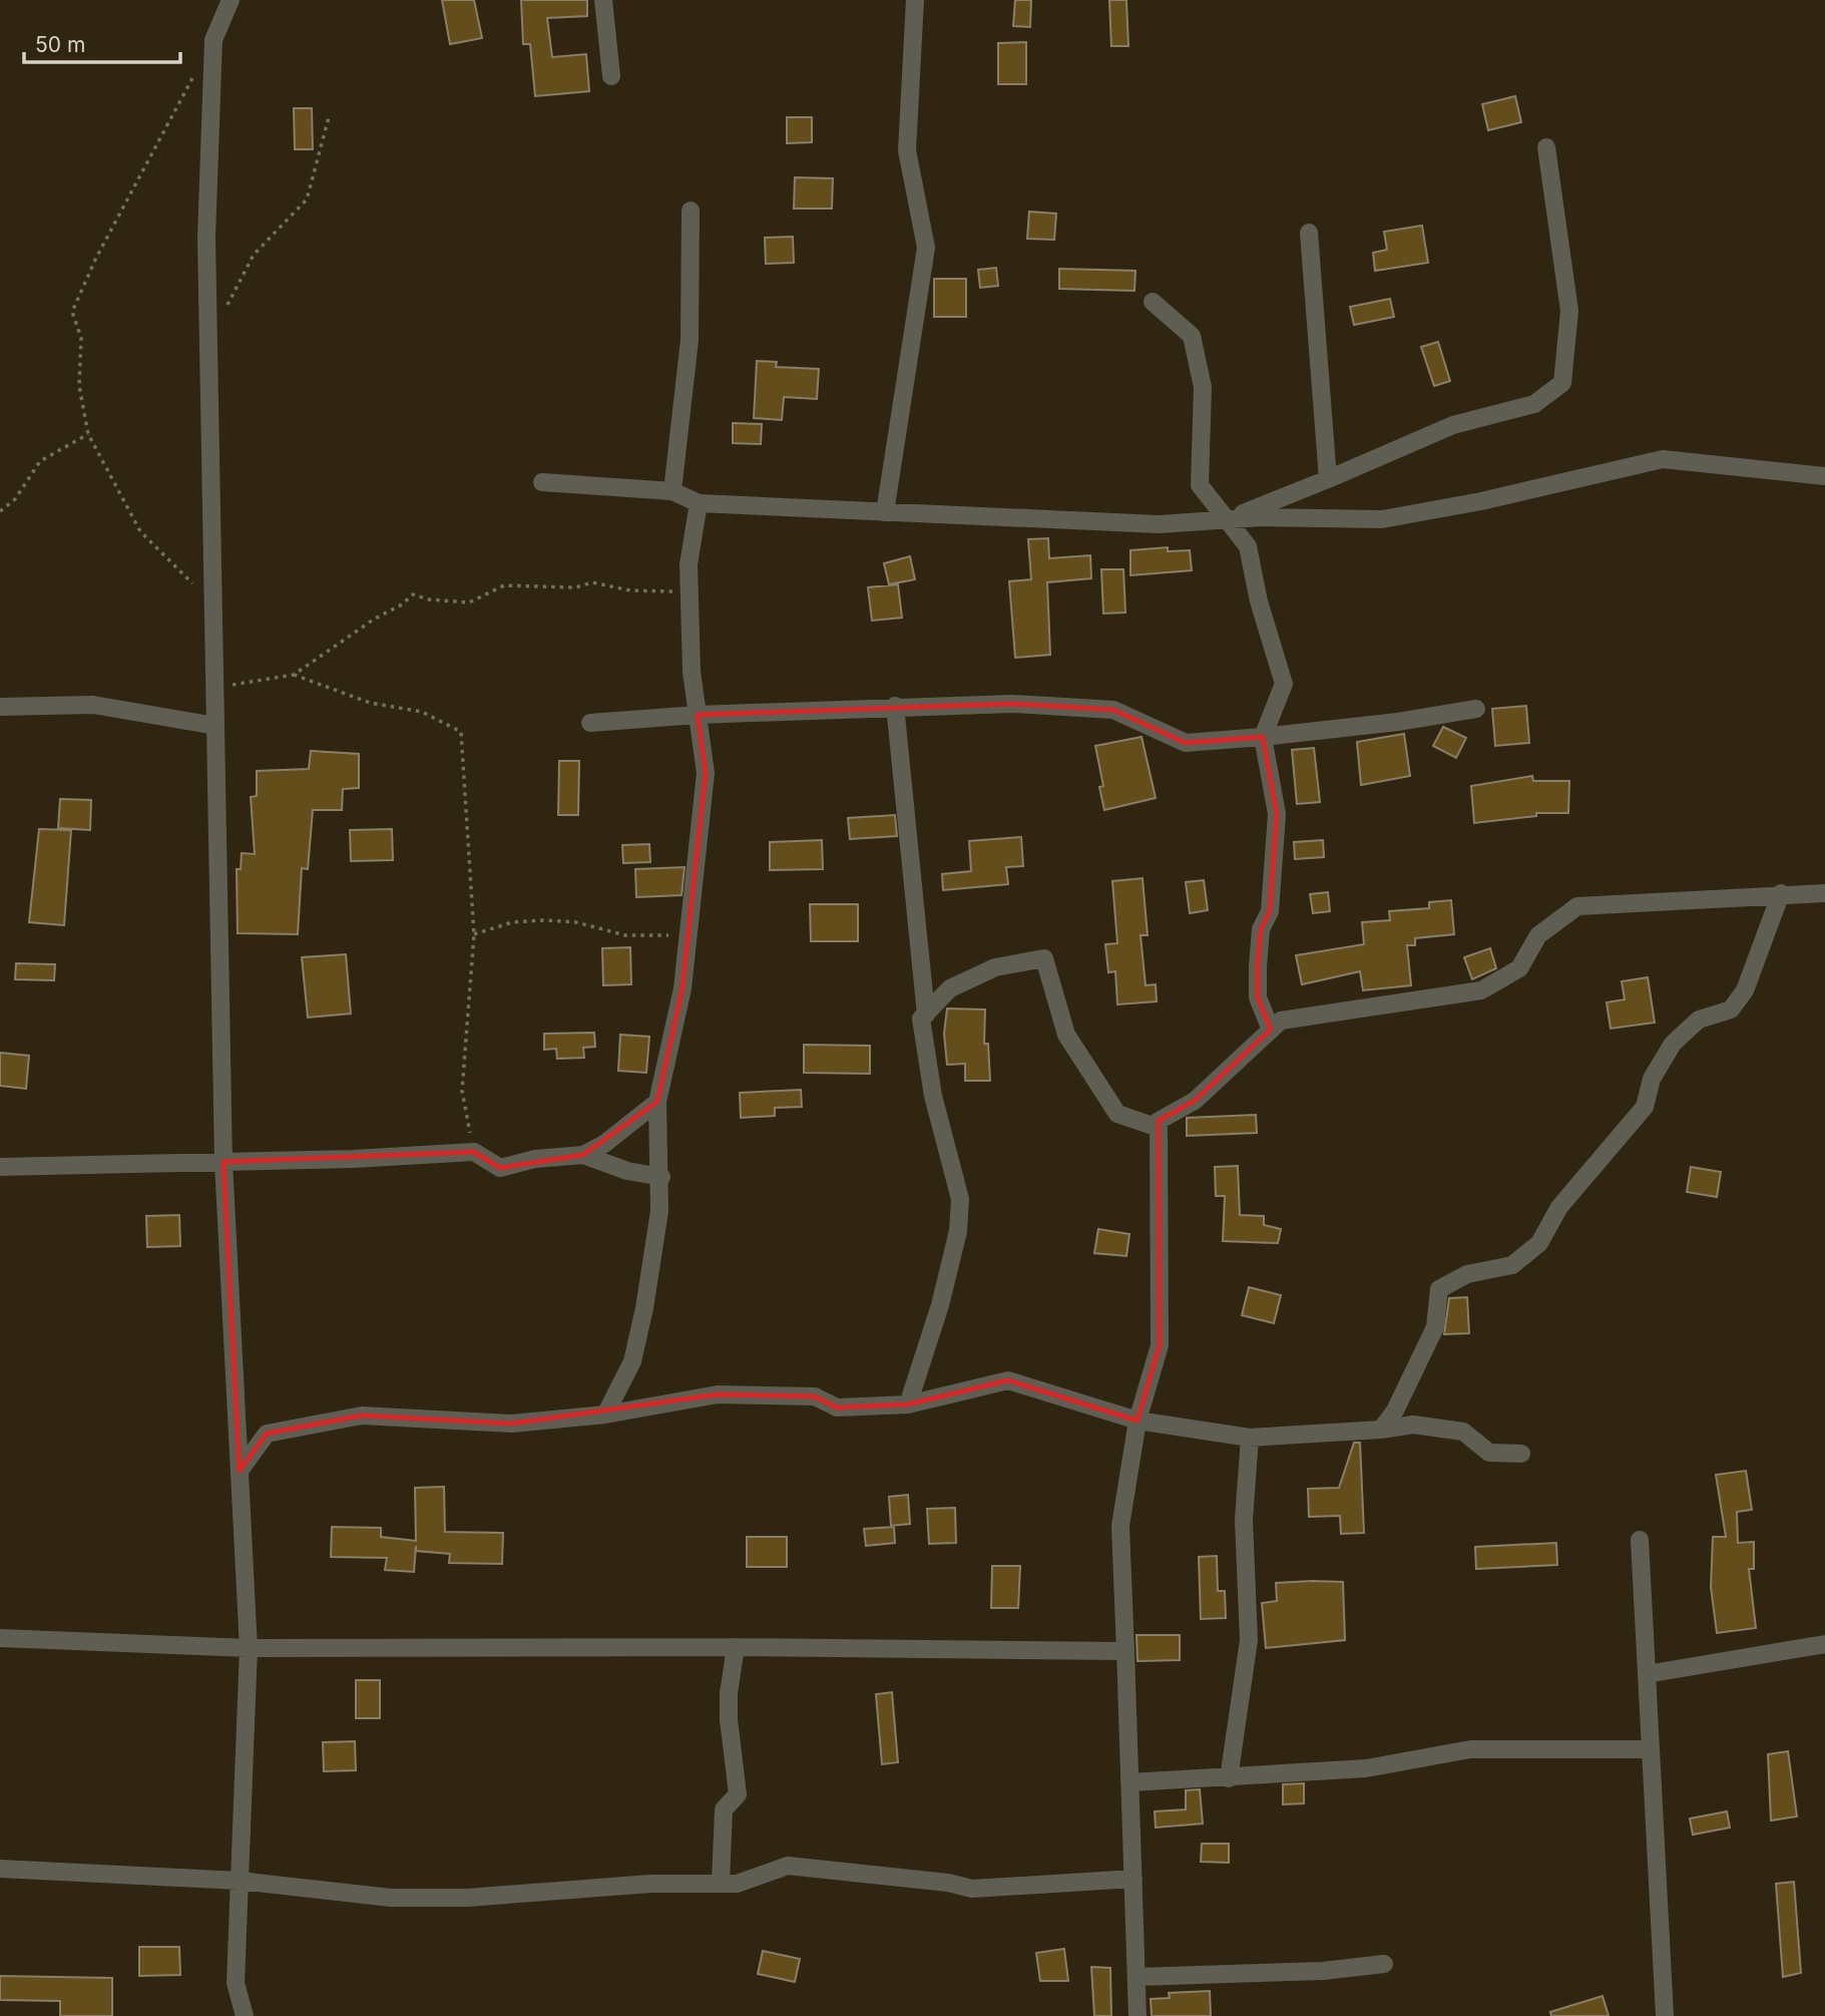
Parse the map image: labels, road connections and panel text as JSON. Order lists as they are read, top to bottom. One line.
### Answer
{"scale_bar":"50 m"}
